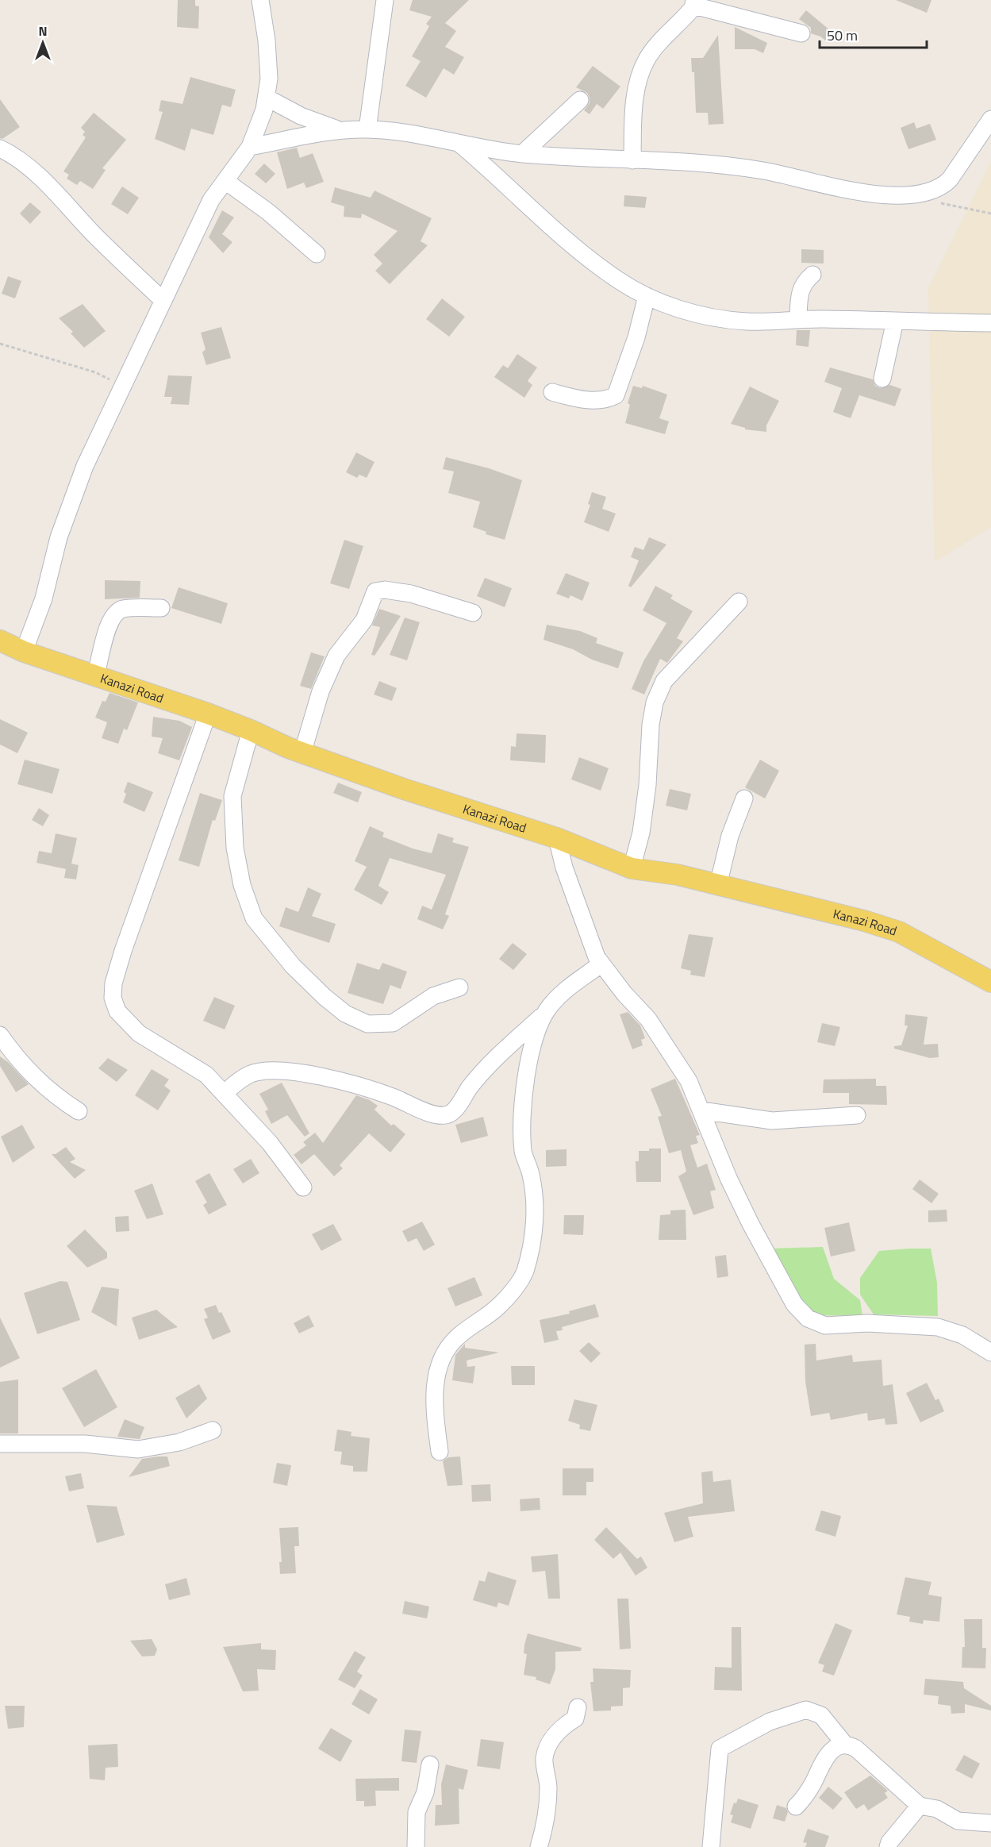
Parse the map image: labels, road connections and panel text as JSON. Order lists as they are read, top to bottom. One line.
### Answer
{"streets":{"main road":["Kanazi Road"]},"scale_bar":"50 m","north":"top"}
